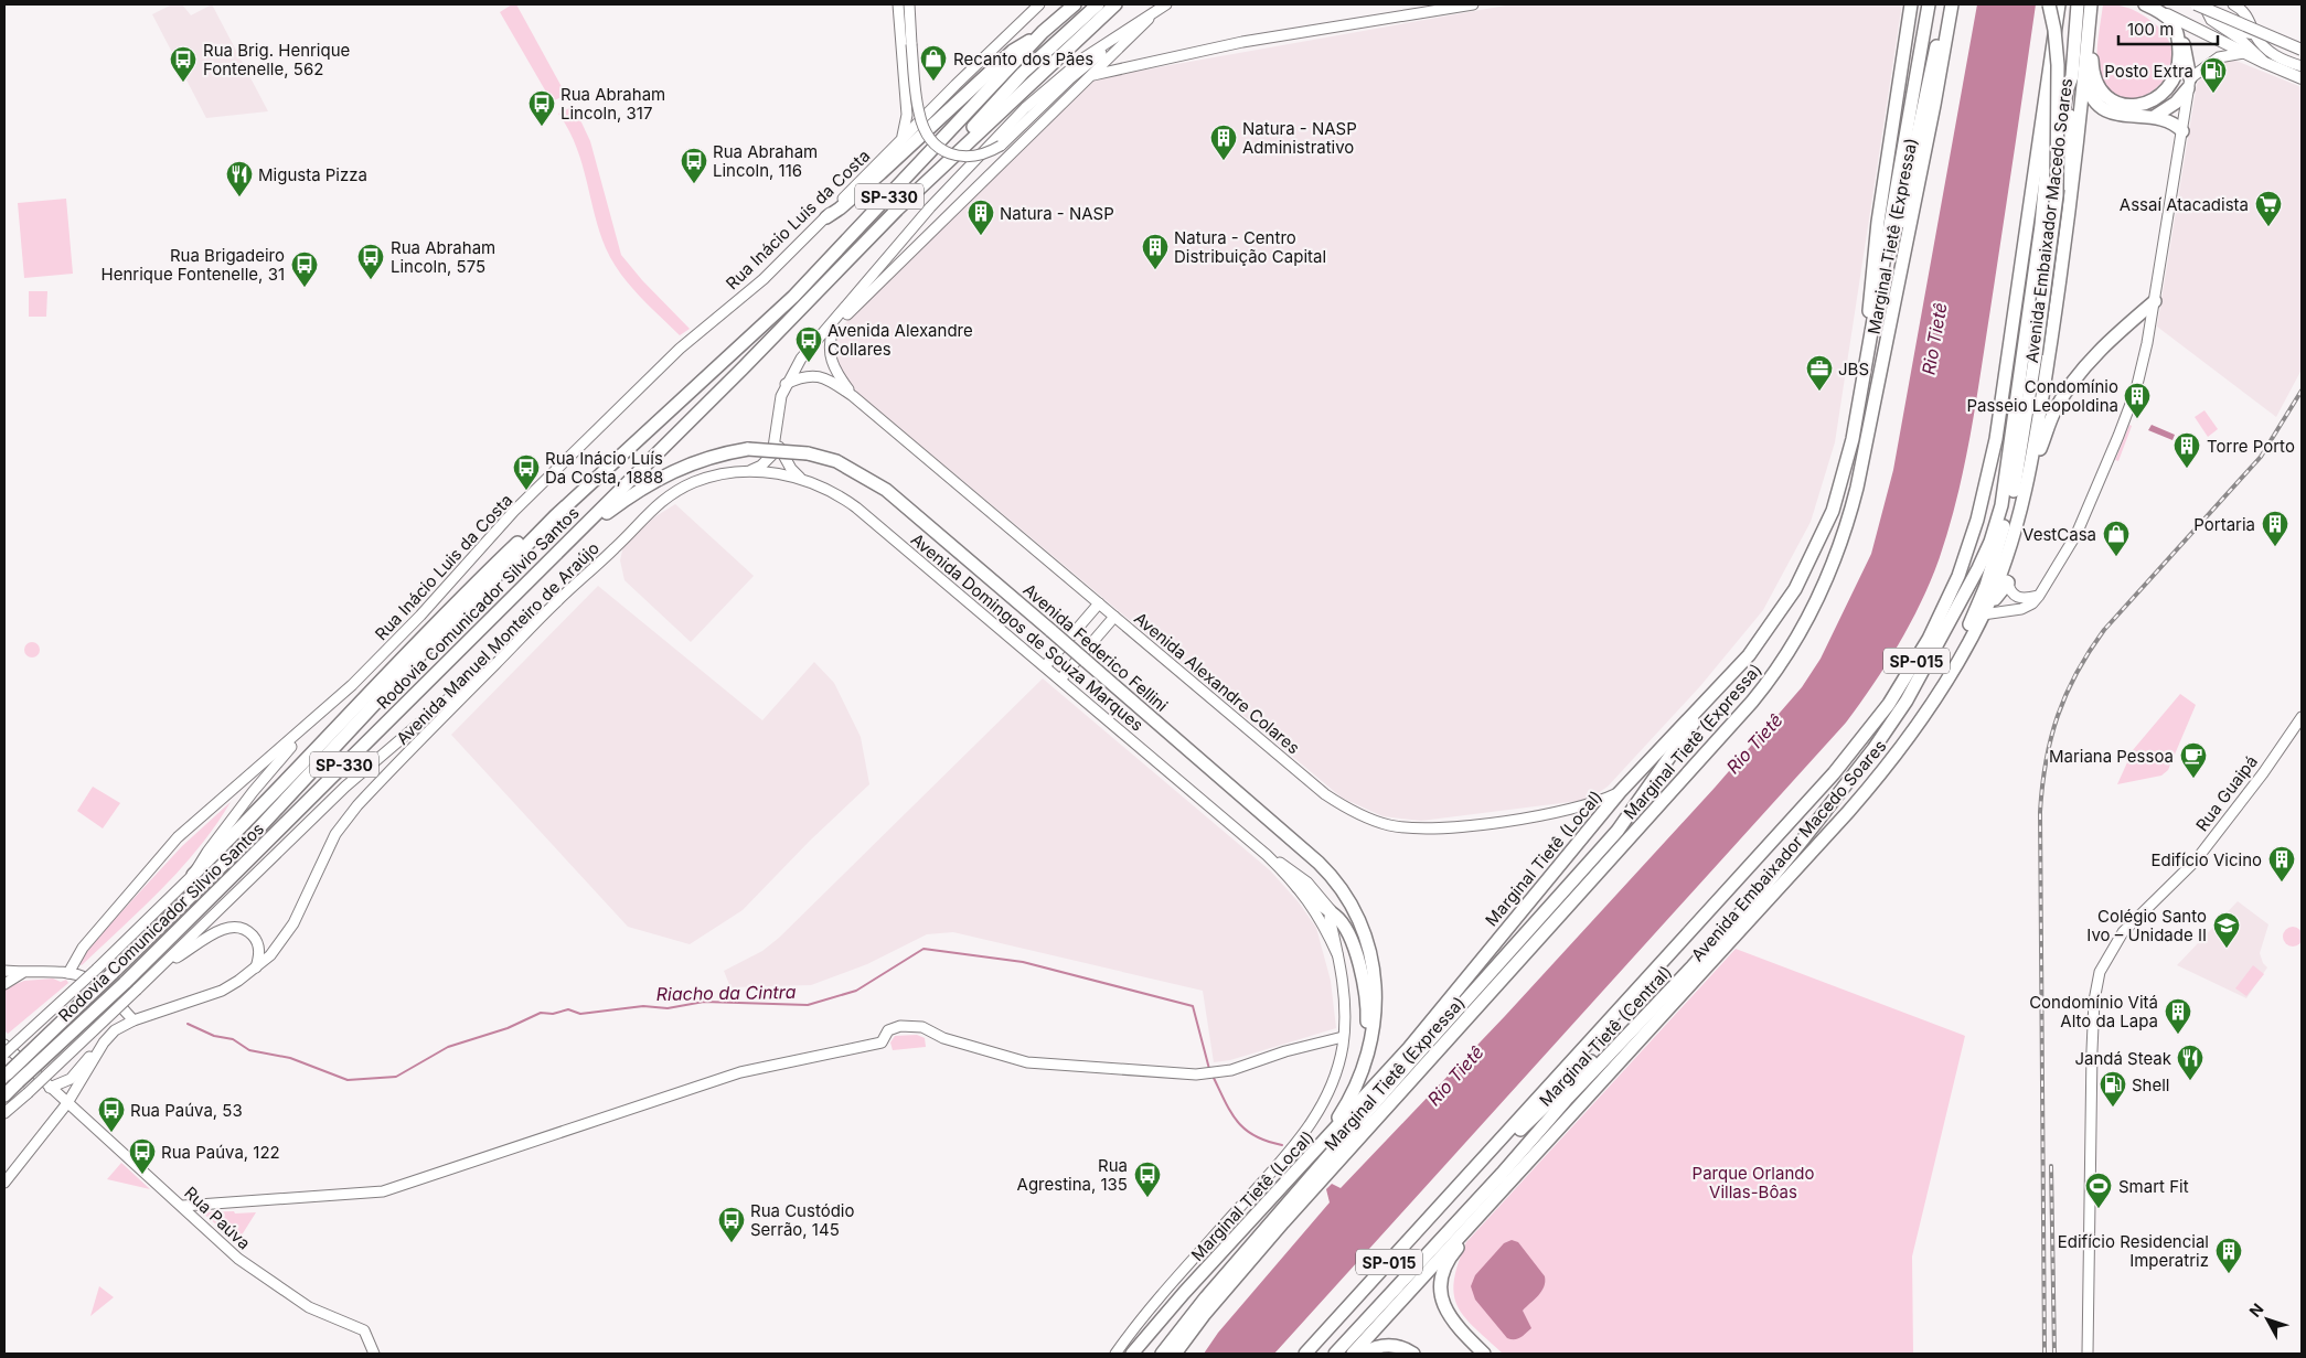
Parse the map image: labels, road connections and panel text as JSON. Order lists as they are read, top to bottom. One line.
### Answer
{"streets":{"highway":["SP-330","Avenida Embaixador Macedo Soares","Marginal Tietê (Expressa)","Rodovia Comunicador Silvio Santos","Avenida Federico Fellini","SP-015","Marginal Tietê (Local)","Marginal Tietê (Central)"],"main road":["Rua Inácio Luis da Costa","Avenida Domingos de Souza Marques","Avenida Manuel Monteiro de Araújo","Avenida Alexandre Colares","Rua Guaipá","Rua Paúva"]},"crossings":[["Avenida Embaixador Macedo Soares","Marginal Tietê (Central)"],["Rodovia Comunicador Silvio Santos","Avenida Federico Fellini"],["Avenida Domingos de Souza Marques","Avenida Manuel Monteiro de Araújo"],["Avenida Federico Fellini","Marginal Tietê (Local)"],["Avenida Alexandre Colares","Marginal Tietê (Local)"]],"water":["Rio Tietê","Riacho da Cintra"],"parks":["Parque Orlando Villas-Bôas"],"places":{"shop":["Recanto dos Pães","VestCasa"],"bus stop":["Rua Brig. Henrique Fontenelle, 562","Rua Abraham Lincoln, 317","Rua Abraham Lincoln, 116","Rua Abraham Lincoln, 575","Rua Brigadeiro Henrique Fontenelle, 31","Avenida Alexandre Collares","Rua Inácio Luís Da Costa, 1888","Rua Paúva, 53","Rua Paúva, 122","Rua Agrestina, 135","Rua Custódio Serrão, 145"],"fuel station":["Posto Extra","Shell"],"building":["Natura - NASP Administrativo","Natura - NASP","Natura - Centro Distribuição Capital","Condomínio Passeio Leopoldina","Torre Porto","Portaria","Edifício Vicino","Condomínio Vitá Alto da Lapa","Edifício Residencial Imperatriz"],"restaurant":["Migusta Pizza","Jandá Steak"],"supermarket":["Assaí Atacadista"],"office":["JBS"],"cafe":["Mariana Pessoa"],"school or university":["Colégio Santo Ivo – Unidade II"],"sports":["Smart Fit"]},"scale_bar":"100 m","north":"top left"}
